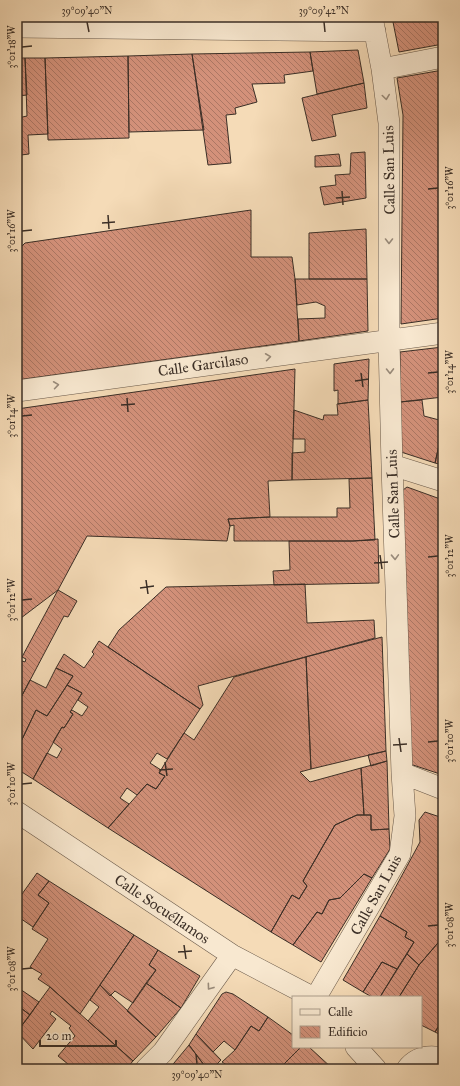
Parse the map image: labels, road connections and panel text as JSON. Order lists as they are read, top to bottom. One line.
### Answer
{"streets":{"street":["Calle San Luis","Calle Garcilaso","Calle Socuéllamos"]},"crossings":[["Calle San Luis","Calle Garcilaso"]],"one_way":["Calle San Luis","Calle Garcilaso"],"legend":["Calle","Edificio"],"scale_bar":"20 m","coordinates":["39°09'40\"N","39°09'42\"N","3°01'18\"W","3°01'16\"W","3°01'14\"W","3°01'12\"W","3°01'10\"W","3°01'08\"W"]}
